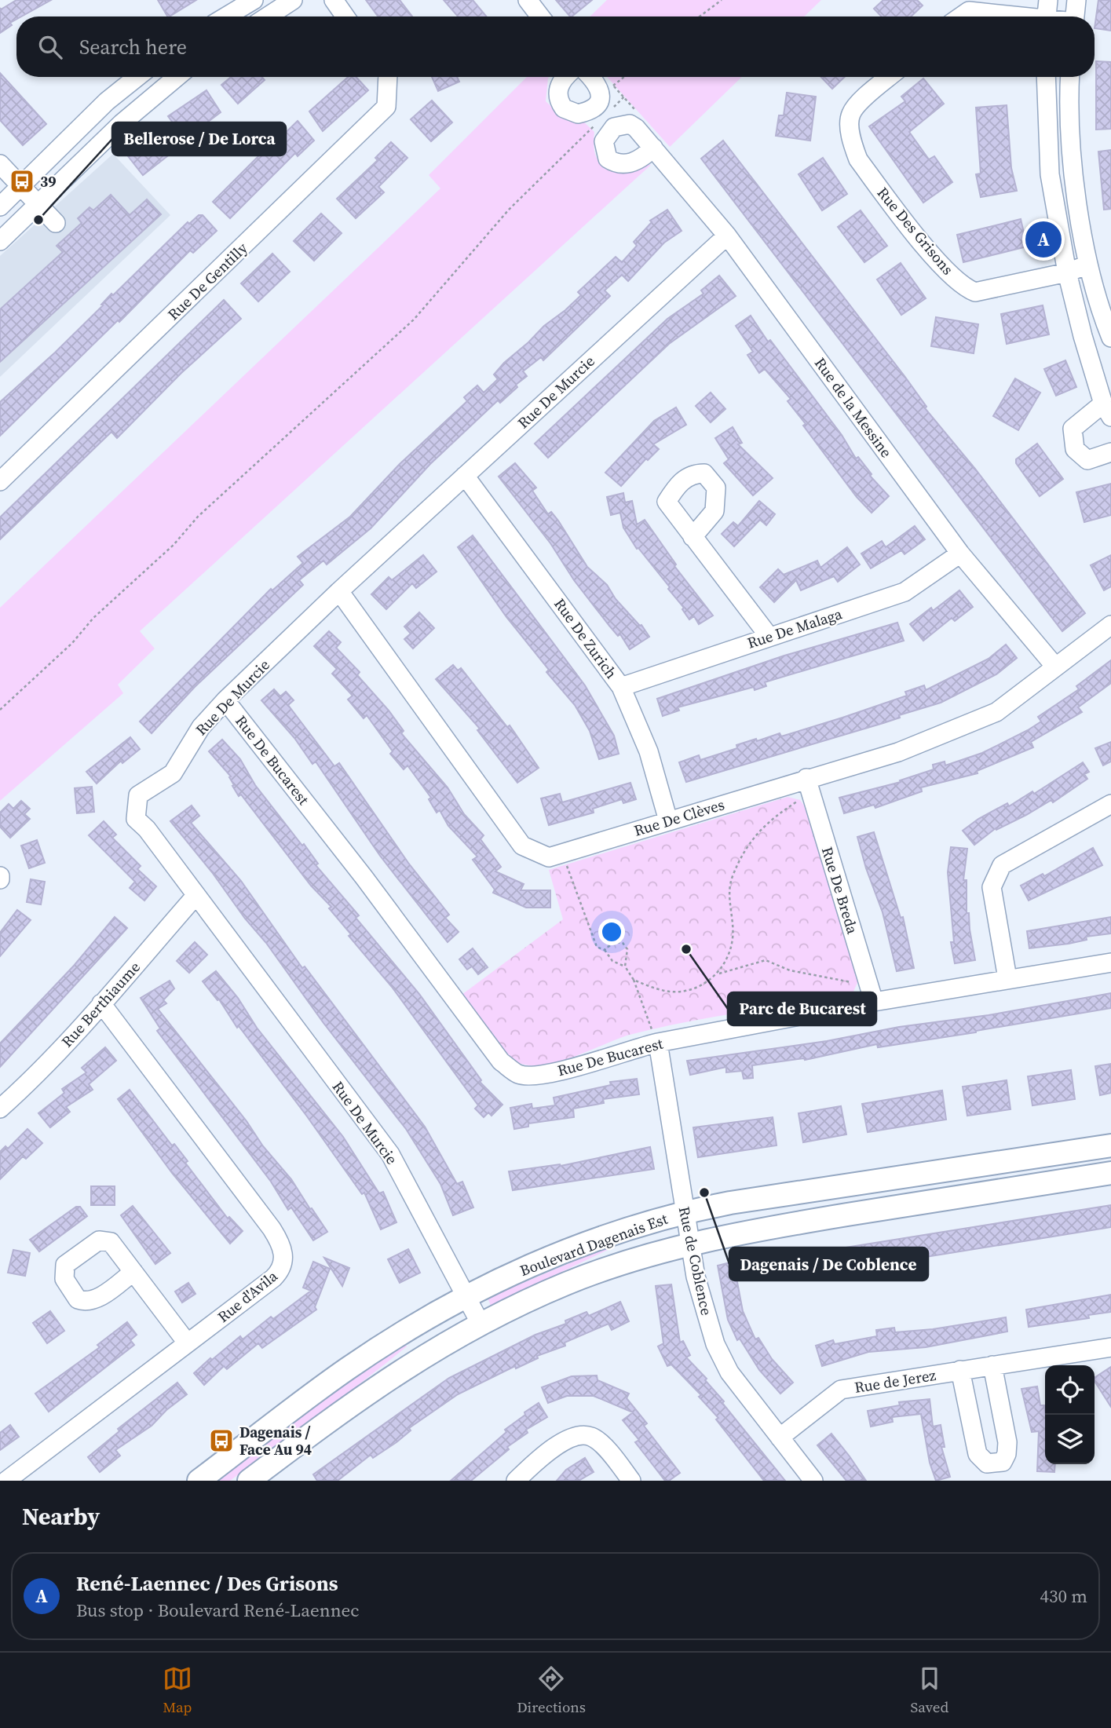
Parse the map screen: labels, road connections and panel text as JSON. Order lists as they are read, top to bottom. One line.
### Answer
{"streets":{"main road":["Boulevard Dagenais Est"],"street":["Rue Des Grisons","Rue De Gentilly","Rue De Murcie","Rue de la Messine","Rue De Malaga","Rue De Zurich","Rue De Bucarest","Rue De Clèves","Rue De Breda","Rue Berthiaume","Rue de Coblence","Rue d'Avila","Rue de Jerez"]},"crossings":[["Rue De Murcie","Rue de la Messine"],["Rue De Murcie","Rue De Zurich"],["Rue De Murcie","Rue De Bucarest"],["Rue De Murcie","Rue De Clèves"],["Rue De Murcie","Rue Berthiaume"],["Rue De Murcie","Boulevard Dagenais Est"],["Rue de la Messine","Rue De Malaga"],["Rue de la Messine","Rue De Clèves"],["Rue De Malaga","Rue De Zurich"],["Rue De Zurich","Rue De Clèves"],["Rue De Bucarest","Rue De Breda"],["Rue De Bucarest","Rue de Coblence"],["Rue De Clèves","Rue De Breda"],["Rue Berthiaume","Rue d'Avila"],["Boulevard Dagenais Est","Rue de Coblence"],["Rue de Coblence","Rue de Jerez"]],"places":{"bus stop":["39","Dagenais / Face Au 94"],"other":["Bellerose / De Lorca","Parc de Bucarest","Dagenais / De Coblence"]},"page":{"search":"Search here","pins":"A","heading":"Nearby","list":[{"mark":"A","name":"René-Laennec / Des Grisons","note":"Bus stop · Boulevard René-Laennec","value":"430 m"}],"nav":["Map","Directions","Saved"]}}
